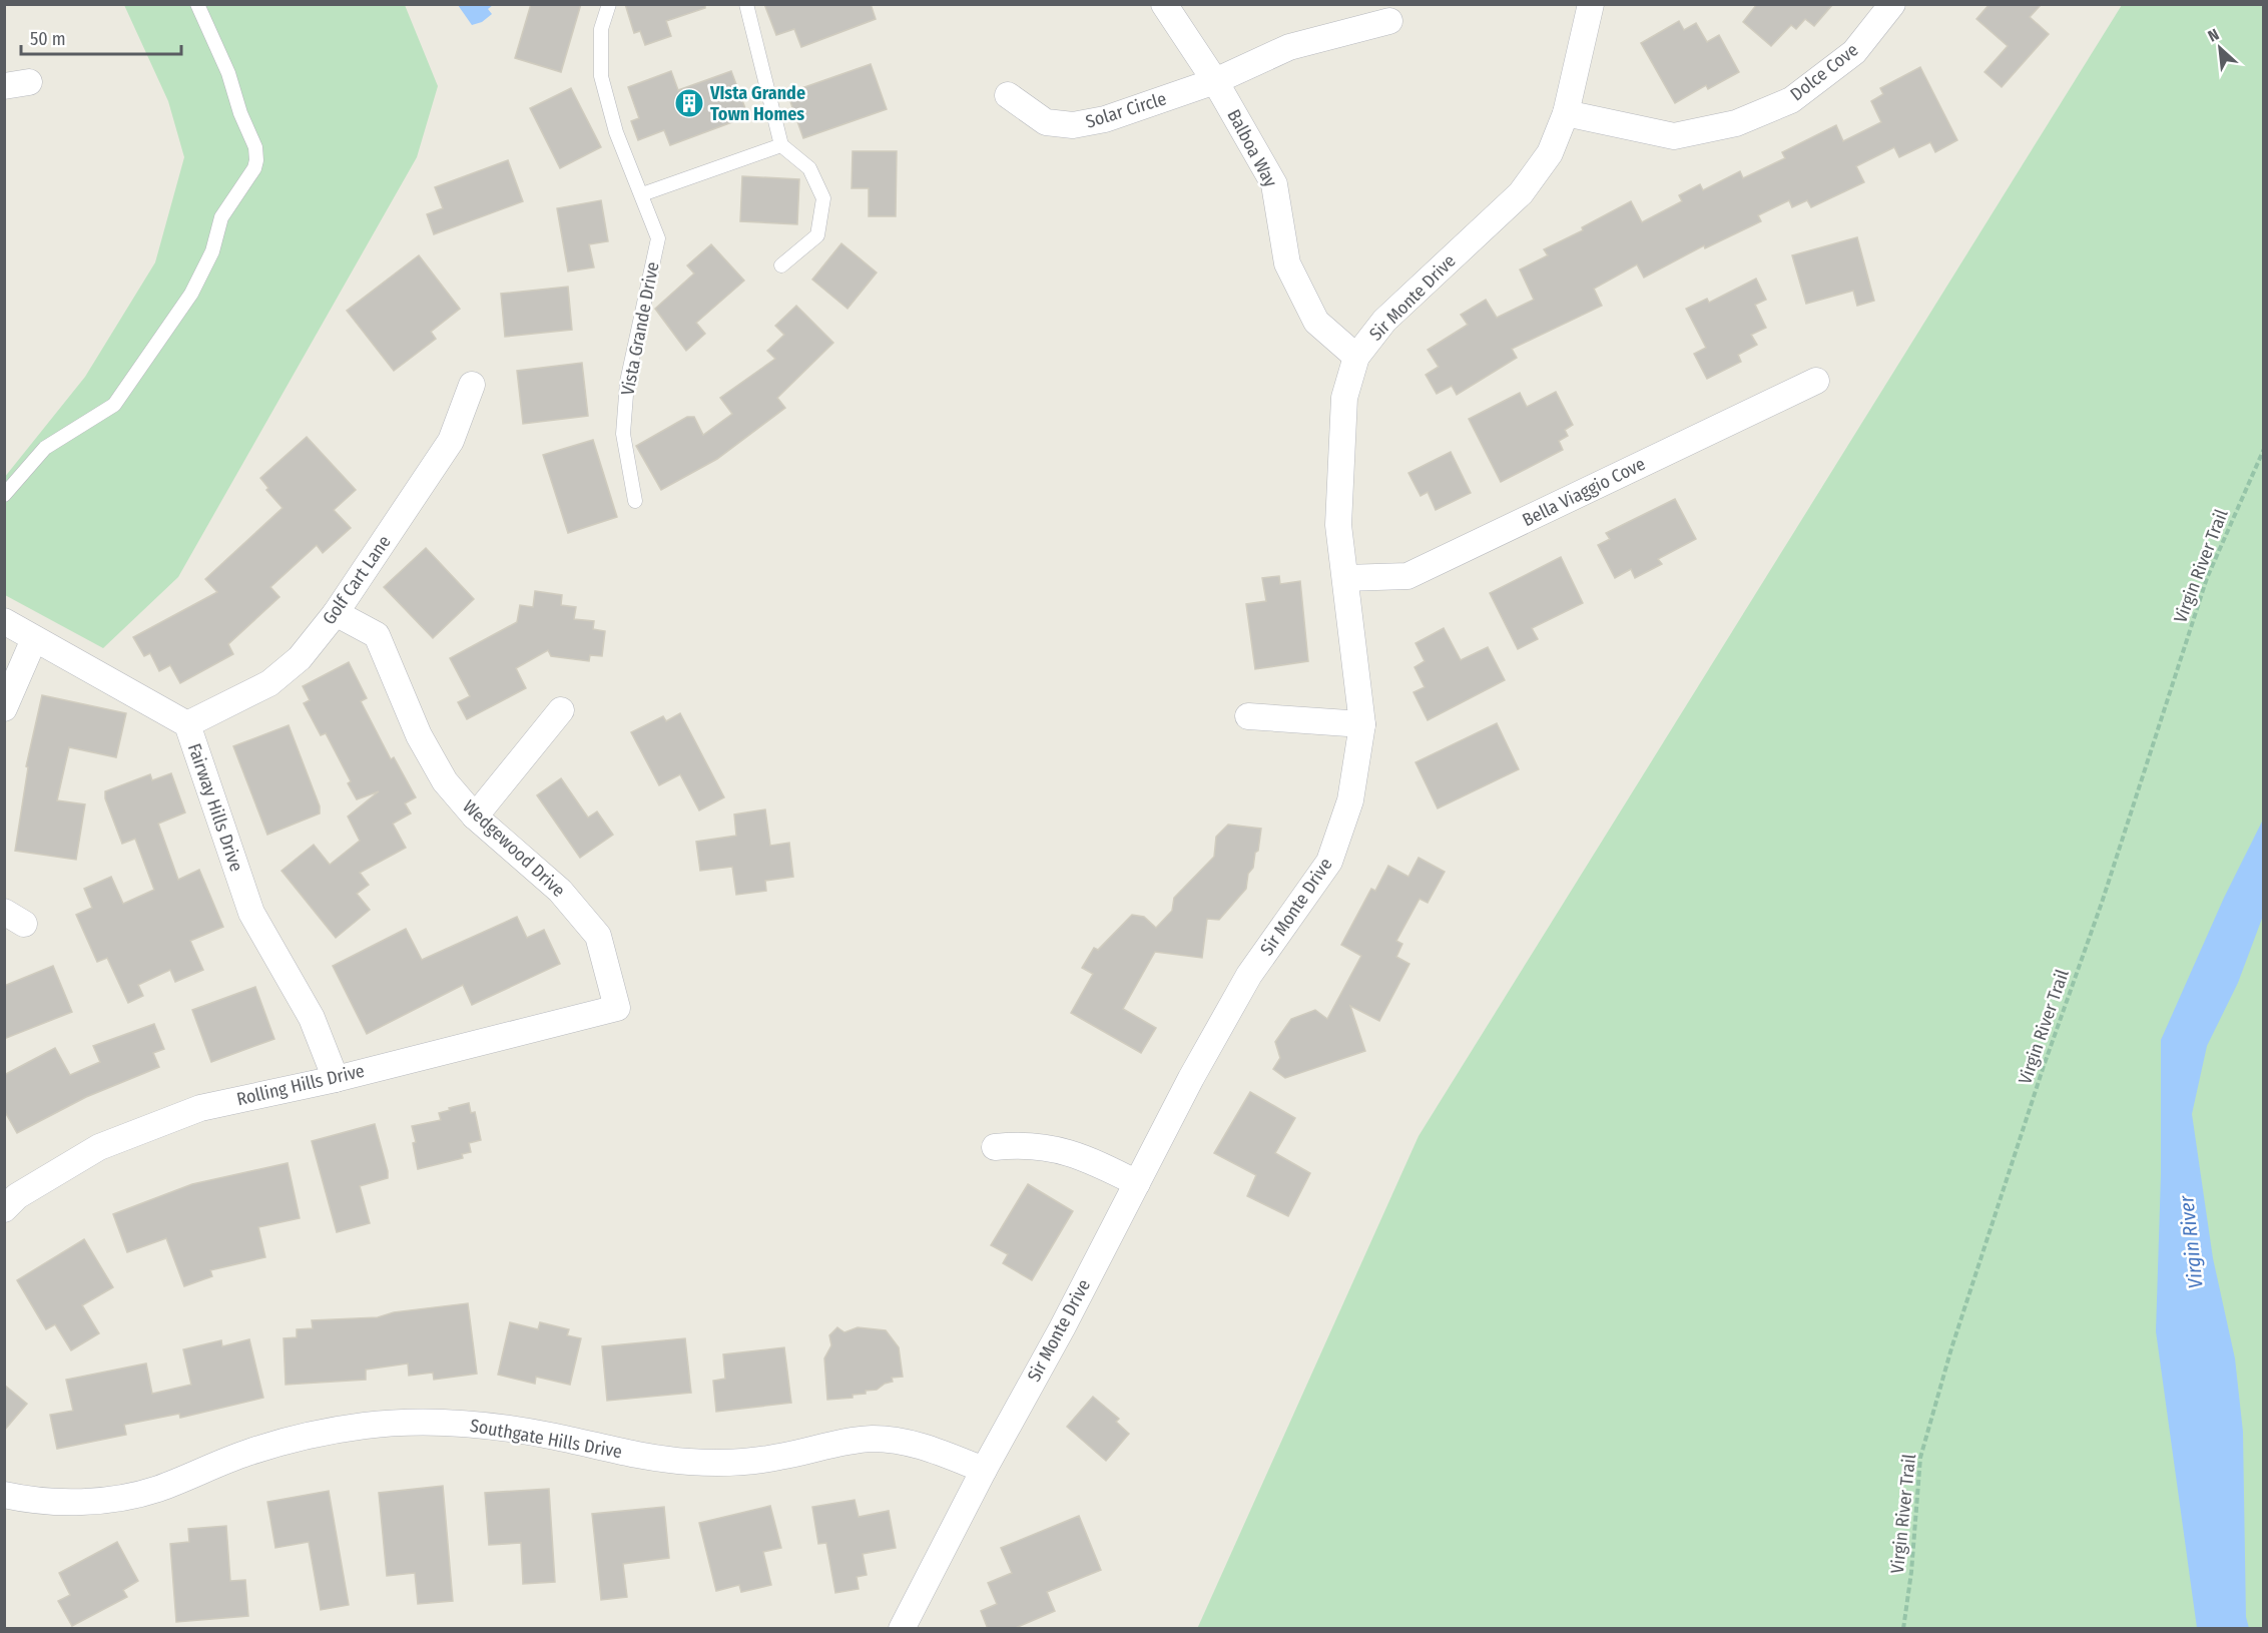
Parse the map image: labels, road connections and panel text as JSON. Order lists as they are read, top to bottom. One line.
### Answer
{"streets":{"street":["Dolce Cove","Solar Circle","Balboa Way","Sir Monte Drive","Bella Viaggio Cove","Golf Cart Lane","Fairway Hills Drive","Wedgewood Drive","Rolling Hills Drive","Southgate Hills Drive"],"lane":["Vista Grande Drive"],"path":["Virgin River Trail"]},"crossings":[["Dolce Cove","Sir Monte Drive"],["Solar Circle","Balboa Way"],["Balboa Way","Sir Monte Drive"],["Sir Monte Drive","Bella Viaggio Cove"],["Sir Monte Drive","Southgate Hills Drive"],["Golf Cart Lane","Fairway Hills Drive"],["Golf Cart Lane","Wedgewood Drive"],["Fairway Hills Drive","Rolling Hills Drive"],["Wedgewood Drive","Rolling Hills Drive"]],"water":["Virgin River"],"places":{"building":["VIsta Grande Town Homes"]},"scale_bar":"50 m","north":"top left"}
